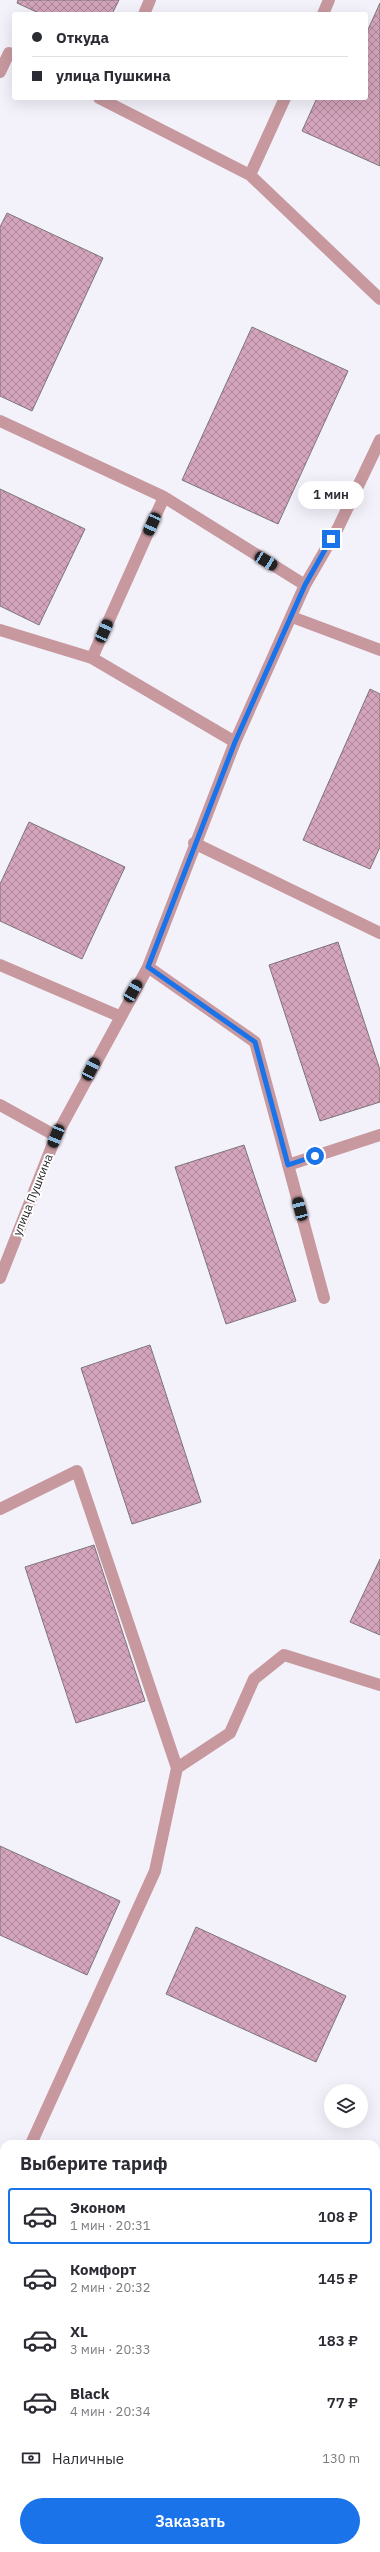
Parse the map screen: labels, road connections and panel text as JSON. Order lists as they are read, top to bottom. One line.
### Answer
{"streets":{"street":["улица Пушкина"]},"page":{"banner":["Откуда","улица Пушкина"],"bubble":"1 мин","heading":"Выберите тариф","list":[{"name":"Эконом","note":"1 мин · 20:31","value":"108 ₽"},{"name":"Комфорт","note":"2 мин · 20:32","value":"145 ₽"},{"name":"XL","note":"3 мин · 20:33","value":"183 ₽"},{"name":"Black","note":"4 мин · 20:34","value":"77 ₽"}],"pay":["Наличные","130 m"],"buttons":"Заказать"}}
